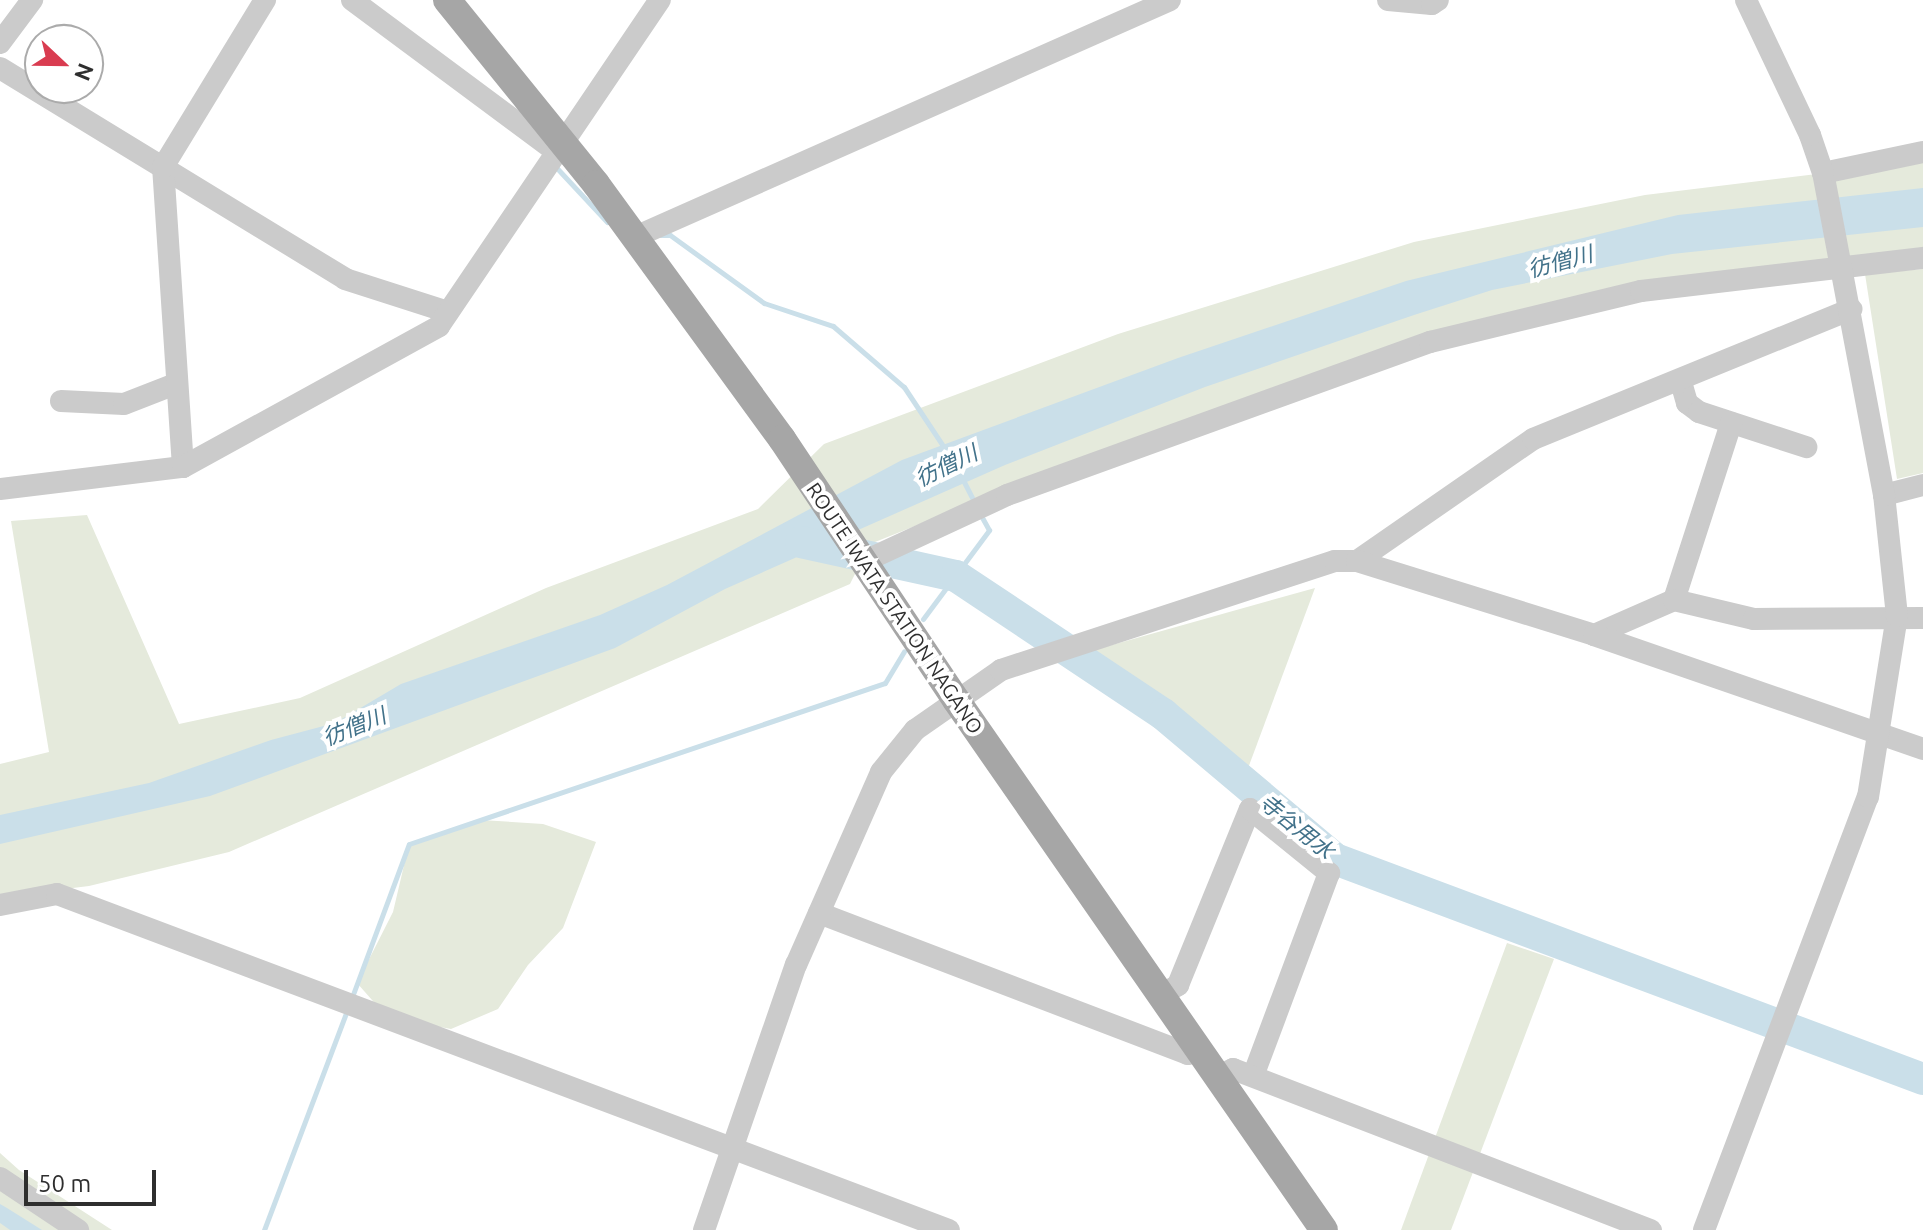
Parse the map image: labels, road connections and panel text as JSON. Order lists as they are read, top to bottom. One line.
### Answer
{"streets":{"main road":["ROUTE IWATA STATION NAGANO"]},"water":["彷僧川","寺谷用水"],"scale_bar":"50 m","north":"right"}
